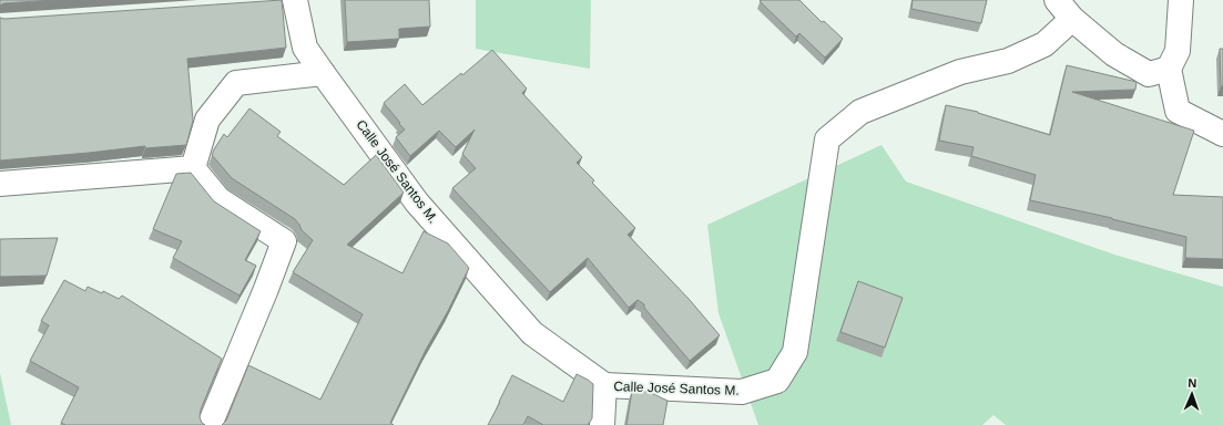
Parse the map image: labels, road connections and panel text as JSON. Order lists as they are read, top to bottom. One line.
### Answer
{"streets":{"street":["Calle José Santos M."]},"north":"top"}
